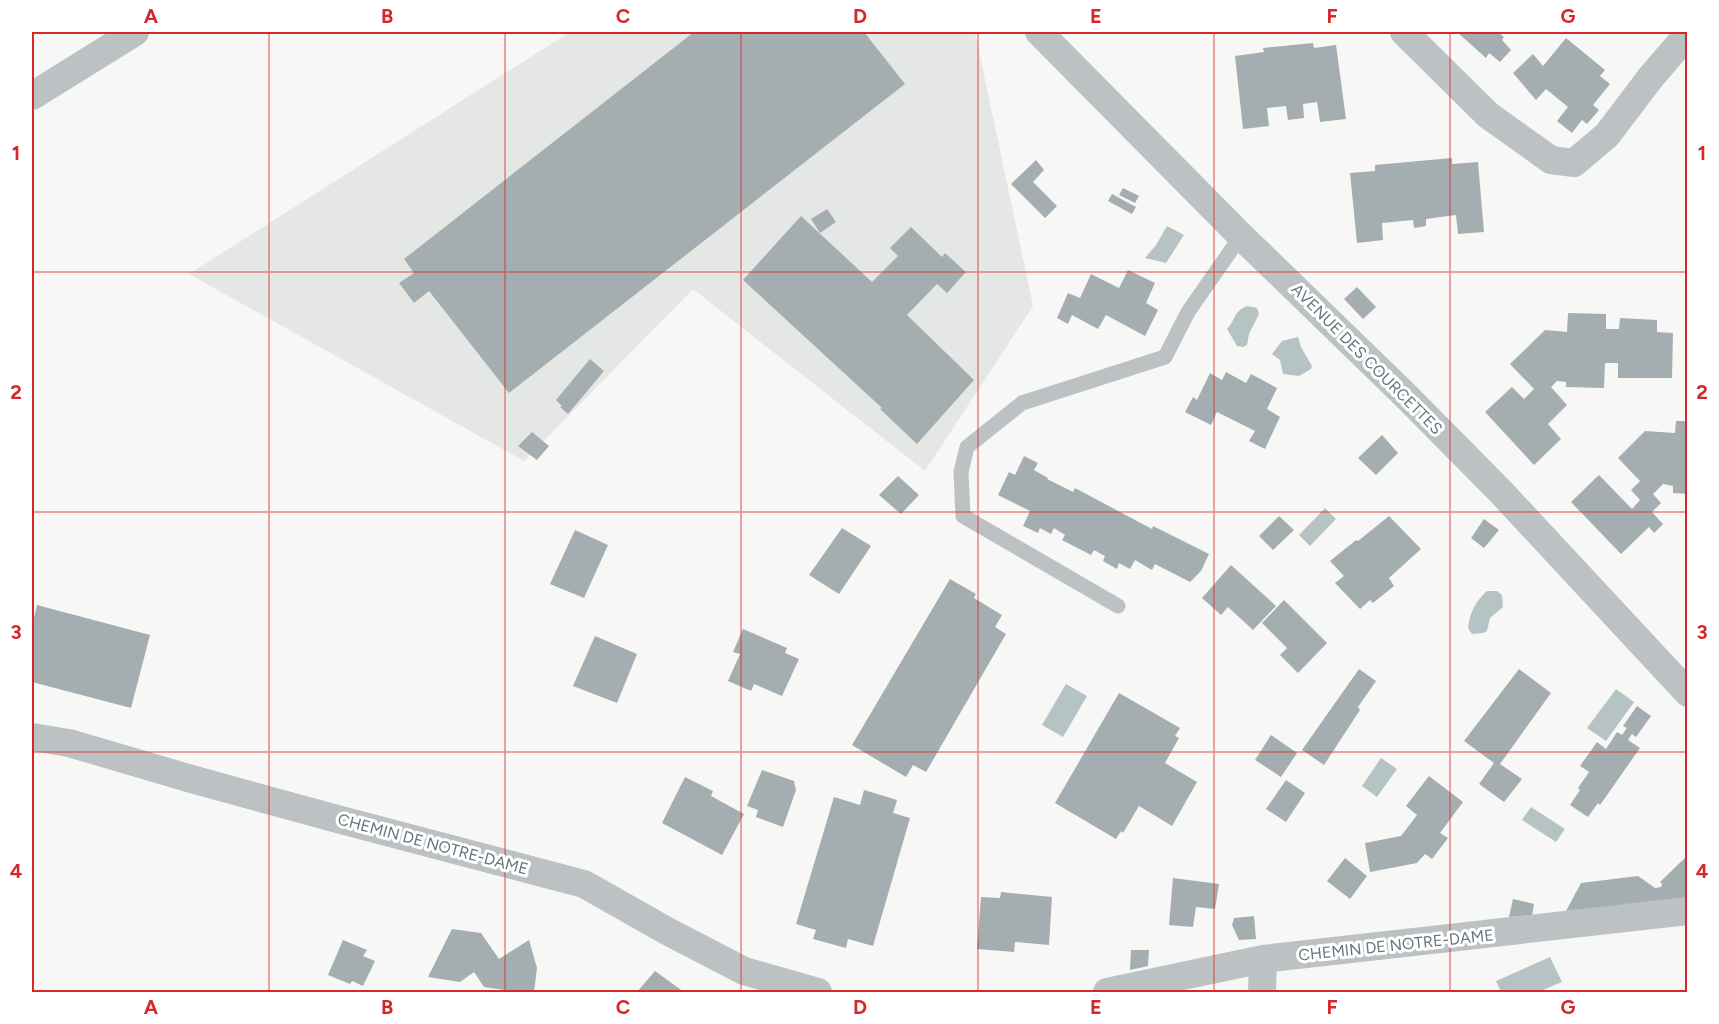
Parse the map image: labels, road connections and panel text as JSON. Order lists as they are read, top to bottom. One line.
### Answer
{"streets":{"street":["AVENUE DES COURCETTES","CHEMIN DE NOTRE-DAME"]},"grid":{"columns":["A","B","C","D","E","F","G"],"rows":["1","2","3","4"]}}
